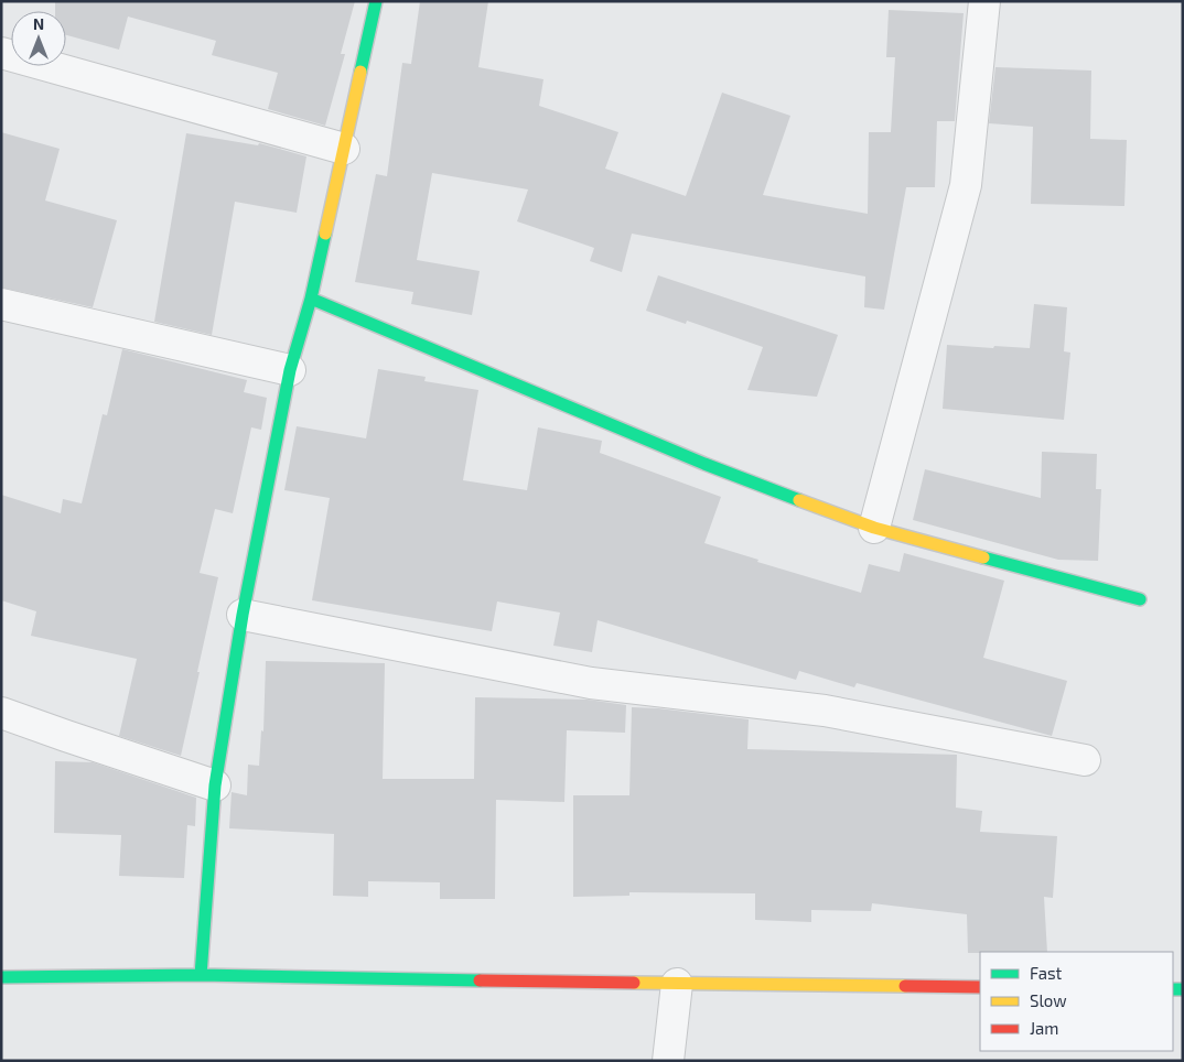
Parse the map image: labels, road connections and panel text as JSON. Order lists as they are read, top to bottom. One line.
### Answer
{"legend":["Fast","Slow","Jam"],"north":"top"}
